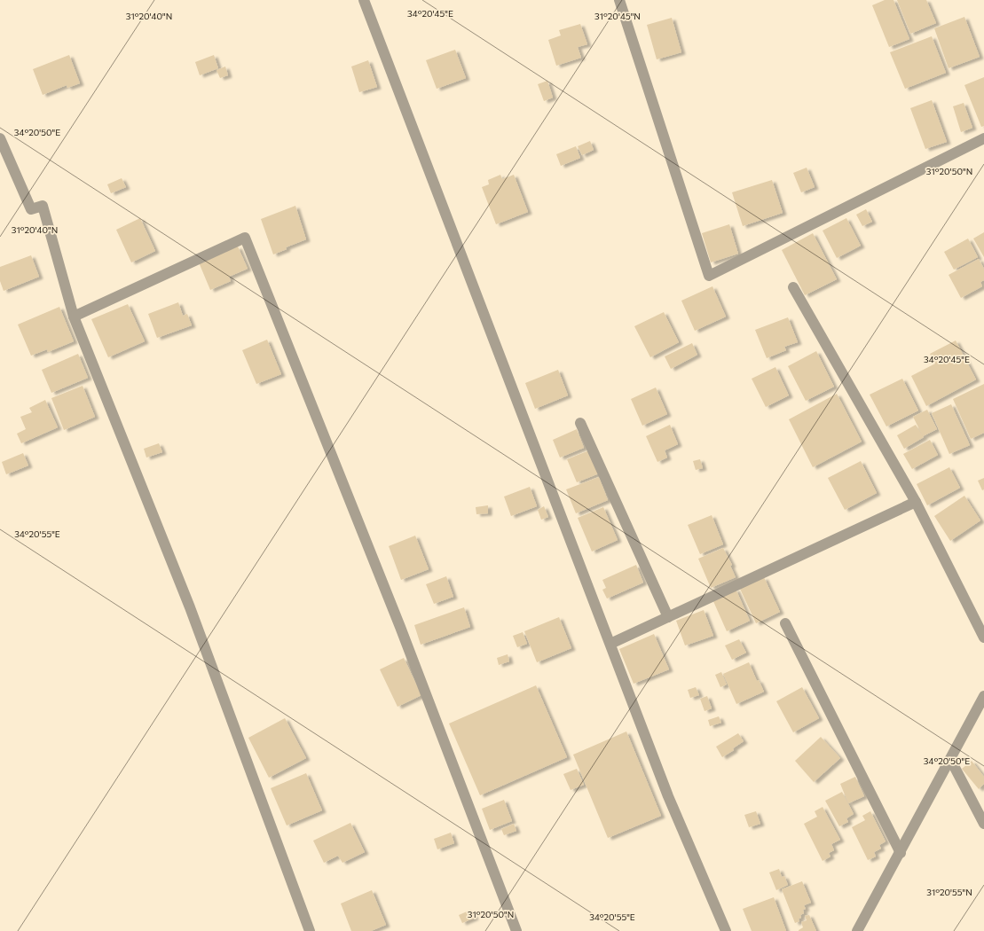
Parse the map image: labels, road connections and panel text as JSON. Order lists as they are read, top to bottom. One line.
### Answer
{"coordinates":["34°20'45\"E","31°20'45\"N","31°20'40\"N","34°20'50\"E","31°20'50\"N","34°20'55\"E","31°20'55\"N"]}
